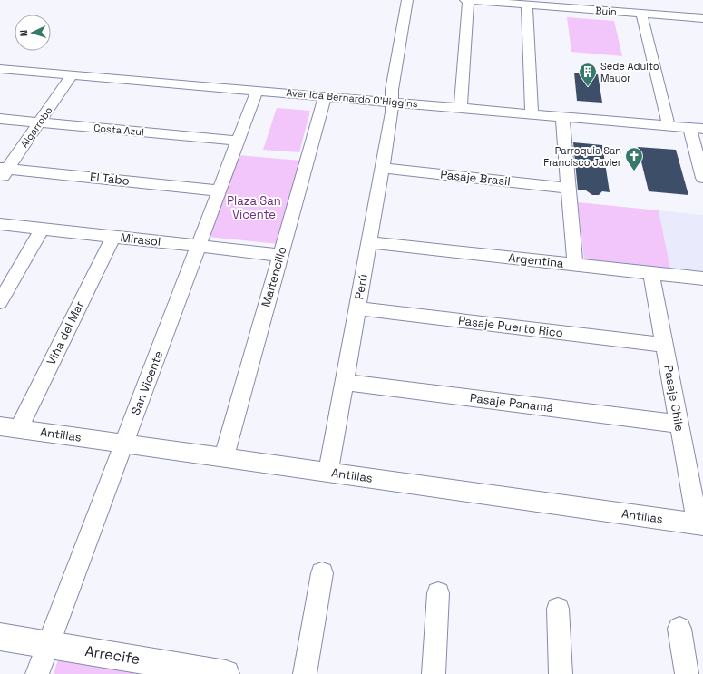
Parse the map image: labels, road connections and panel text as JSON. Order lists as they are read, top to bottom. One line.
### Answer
{"streets":{"street":["Buin","Avenida Bernardo O'Higgins","Algarrobo","Costa Azul","Pasaje Brasil","El Tabo","Mirasol","Argentina","Maitencillo","Perú","Pasaje Puerto Rico","Viña del Mar","San Vicente","Pasaje Chile","Pasaje Panamá","Antillas","Arrecife"]},"crossings":[["Avenida Bernardo O'Higgins","Algarrobo"],["Avenida Bernardo O'Higgins","Maitencillo"],["Avenida Bernardo O'Higgins","Perú"],["Avenida Bernardo O'Higgins","San Vicente"],["Algarrobo","Costa Azul"],["Algarrobo","El Tabo"],["Costa Azul","San Vicente"],["Pasaje Brasil","Perú"],["El Tabo","San Vicente"],["Mirasol","Maitencillo"],["Mirasol","Viña del Mar"],["Mirasol","San Vicente"],["Argentina","Perú"],["Argentina","Pasaje Chile"],["Maitencillo","Antillas"],["Perú","Pasaje Puerto Rico"],["Perú","Pasaje Panamá"],["Perú","Antillas"],["Pasaje Puerto Rico","Pasaje Chile"],["Viña del Mar","Antillas"],["San Vicente","Antillas"],["San Vicente","Arrecife"],["Pasaje Chile","Pasaje Panamá"],["Pasaje Chile","Antillas"]],"parks":["Plaza San Vicente"],"places":{"building":["Sede Adulto Mayor"],"church":["Parroquia San Francisco Javier"]},"north":"left"}
